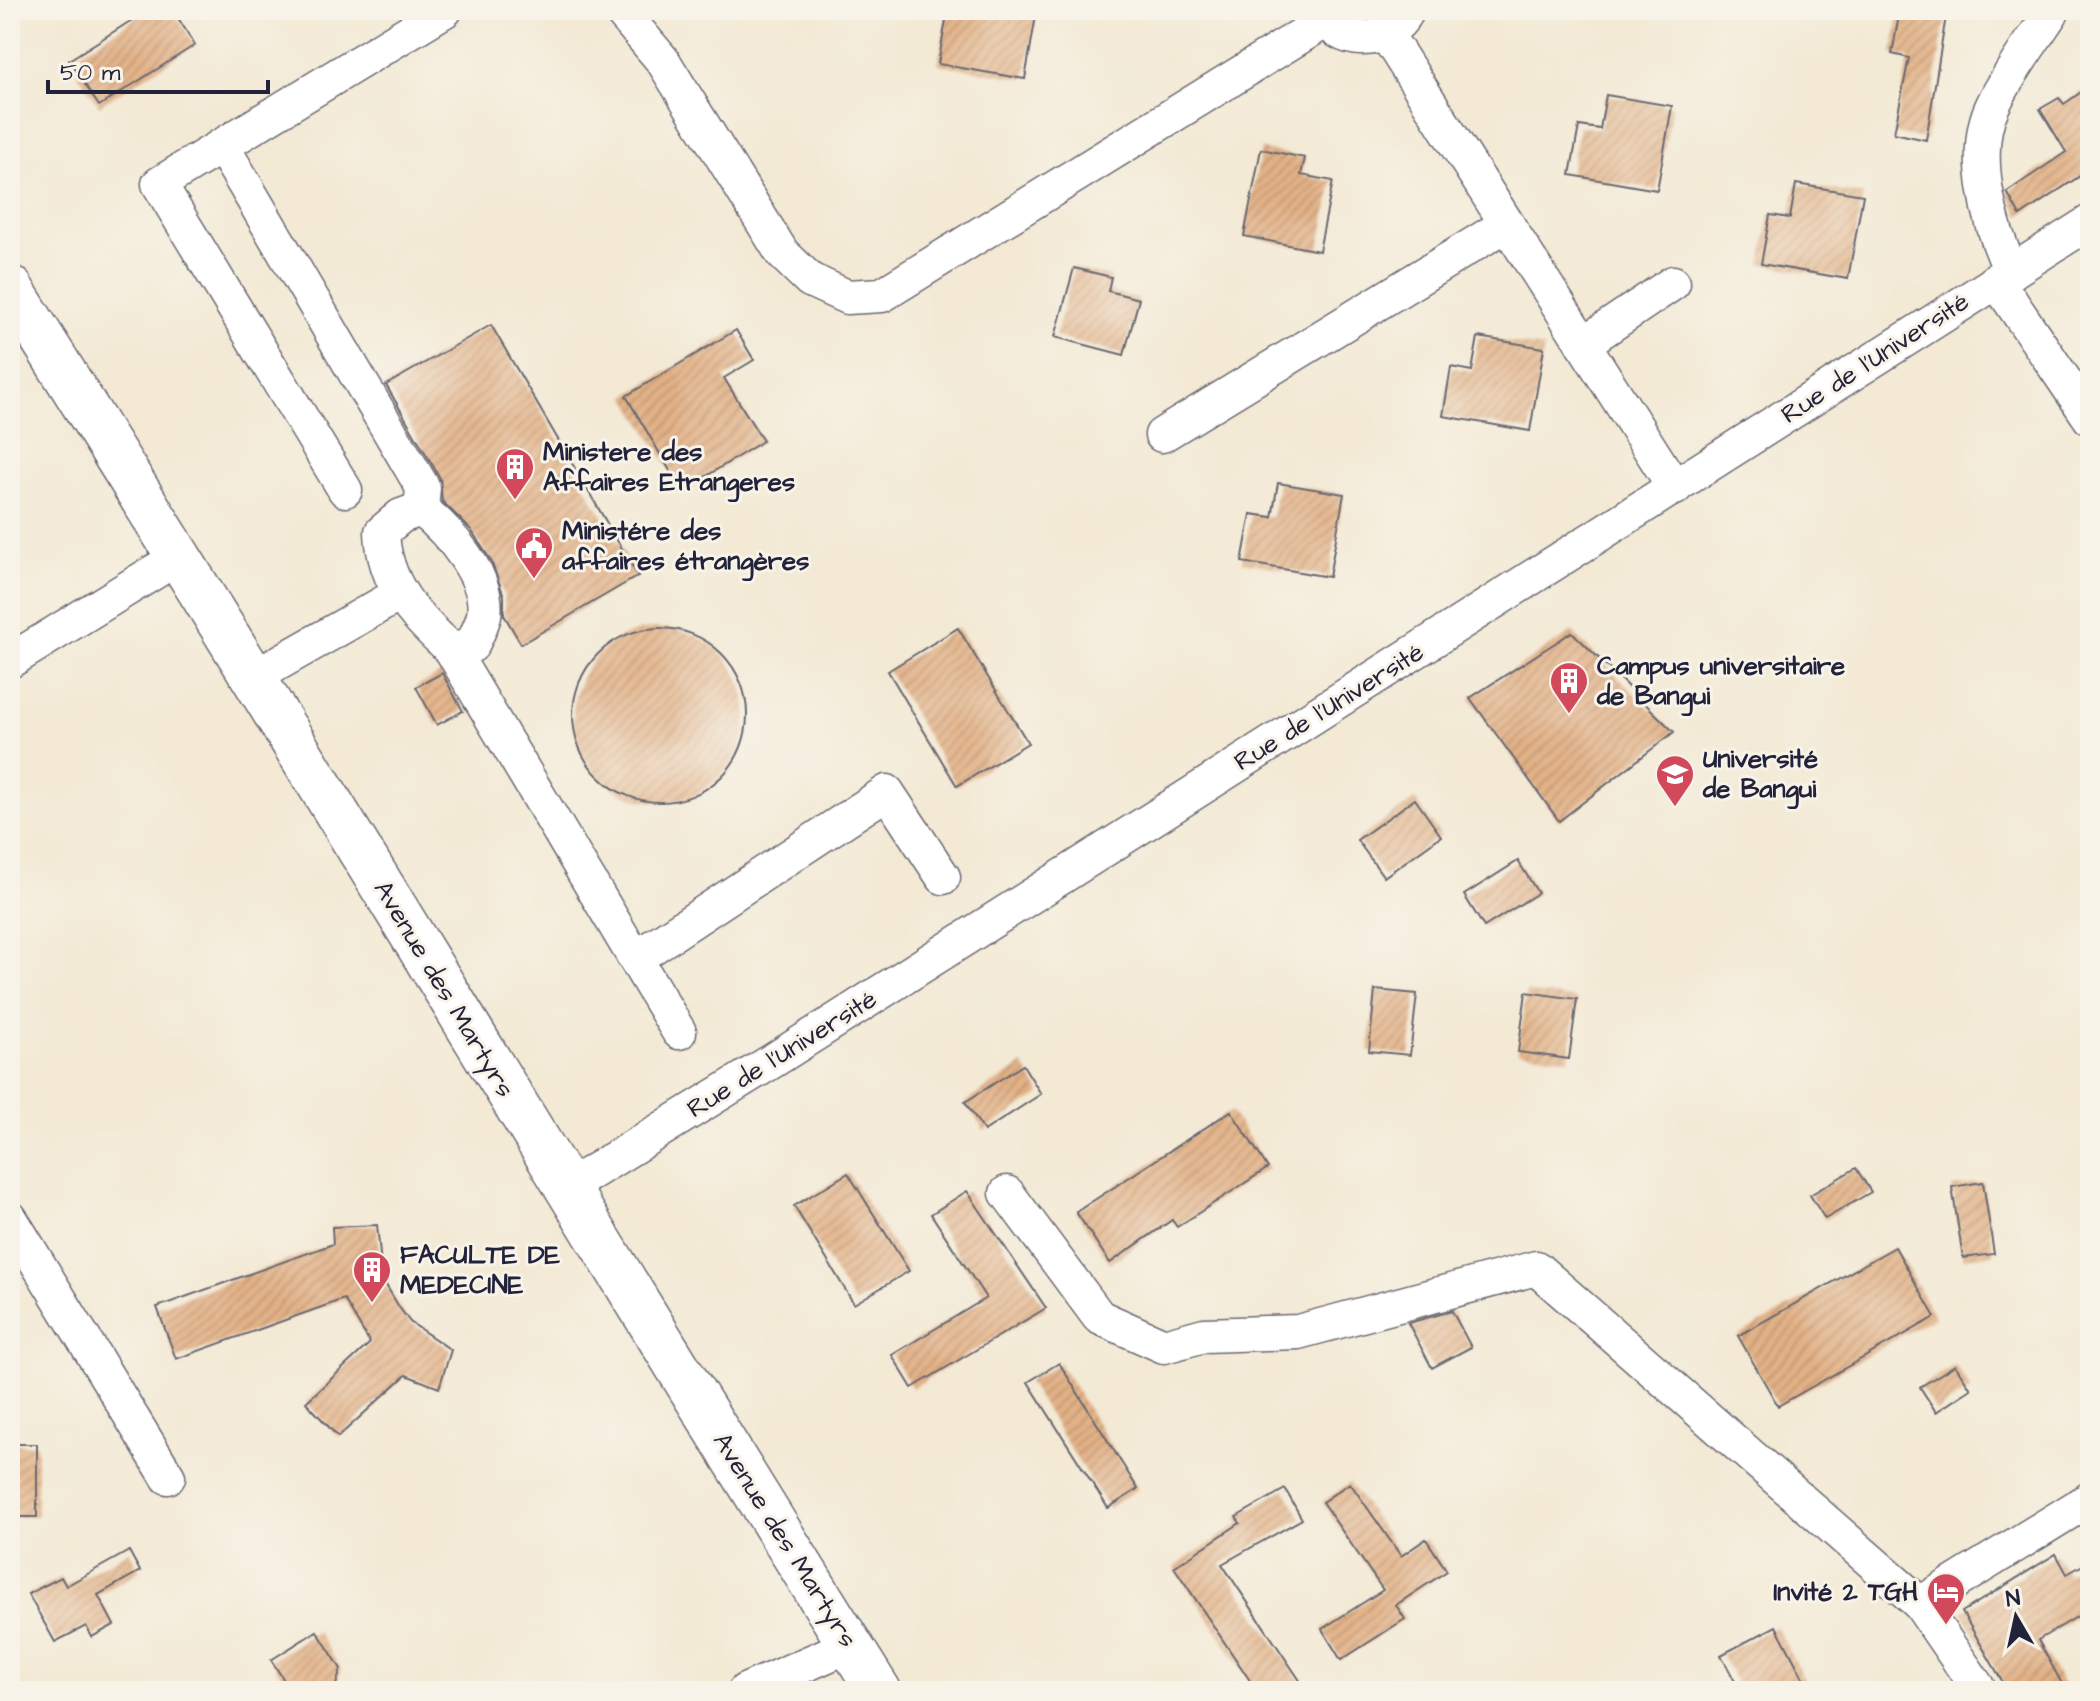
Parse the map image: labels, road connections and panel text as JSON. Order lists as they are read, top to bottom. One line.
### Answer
{"streets":{"main road":["Avenue des Martyrs"],"street":["Rue de l'Université"]},"crossings":[["Rue de l'Université","Avenue des Martyrs"]],"places":{"building":["Ministere des Affaires Etrangeres","Campus universitaire de Bangui","FACULTE DE MEDECINE"],"public building":["Ministére des affaires étrangères"],"school or university":["Université de Bangui"],"hotel":["Invité 2 TGH"]},"scale_bar":"50 m","north":"top"}
